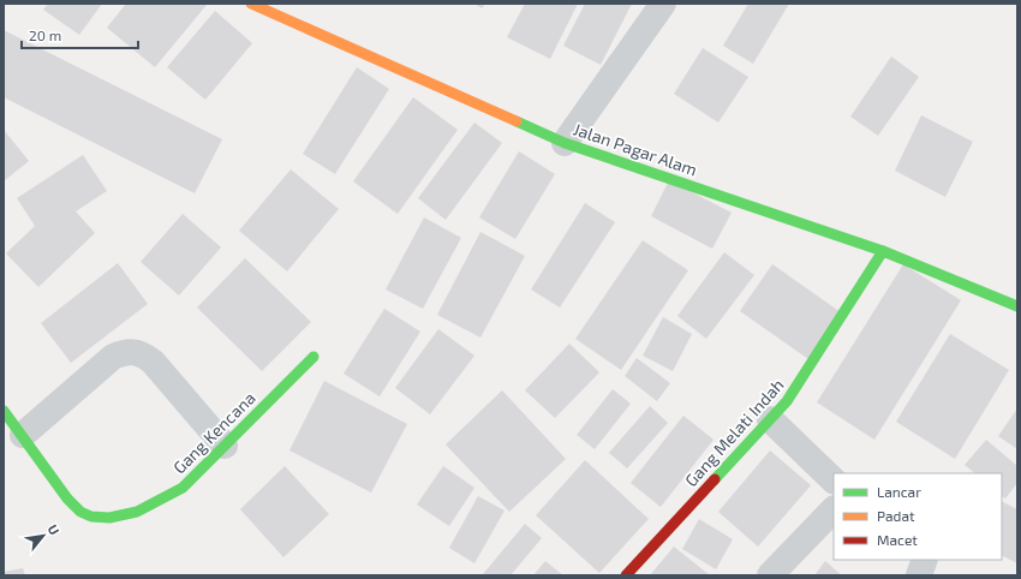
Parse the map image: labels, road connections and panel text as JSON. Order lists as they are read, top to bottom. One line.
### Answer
{"streets":{"street":["Jalan Pagar Alam","Gang Kencana","Gang Melati Indah"]},"crossings":[["Jalan Pagar Alam","Gang Melati Indah"]],"legend":["Lancar","Padat","Macet"],"scale_bar":"20 m","north":"top right"}
